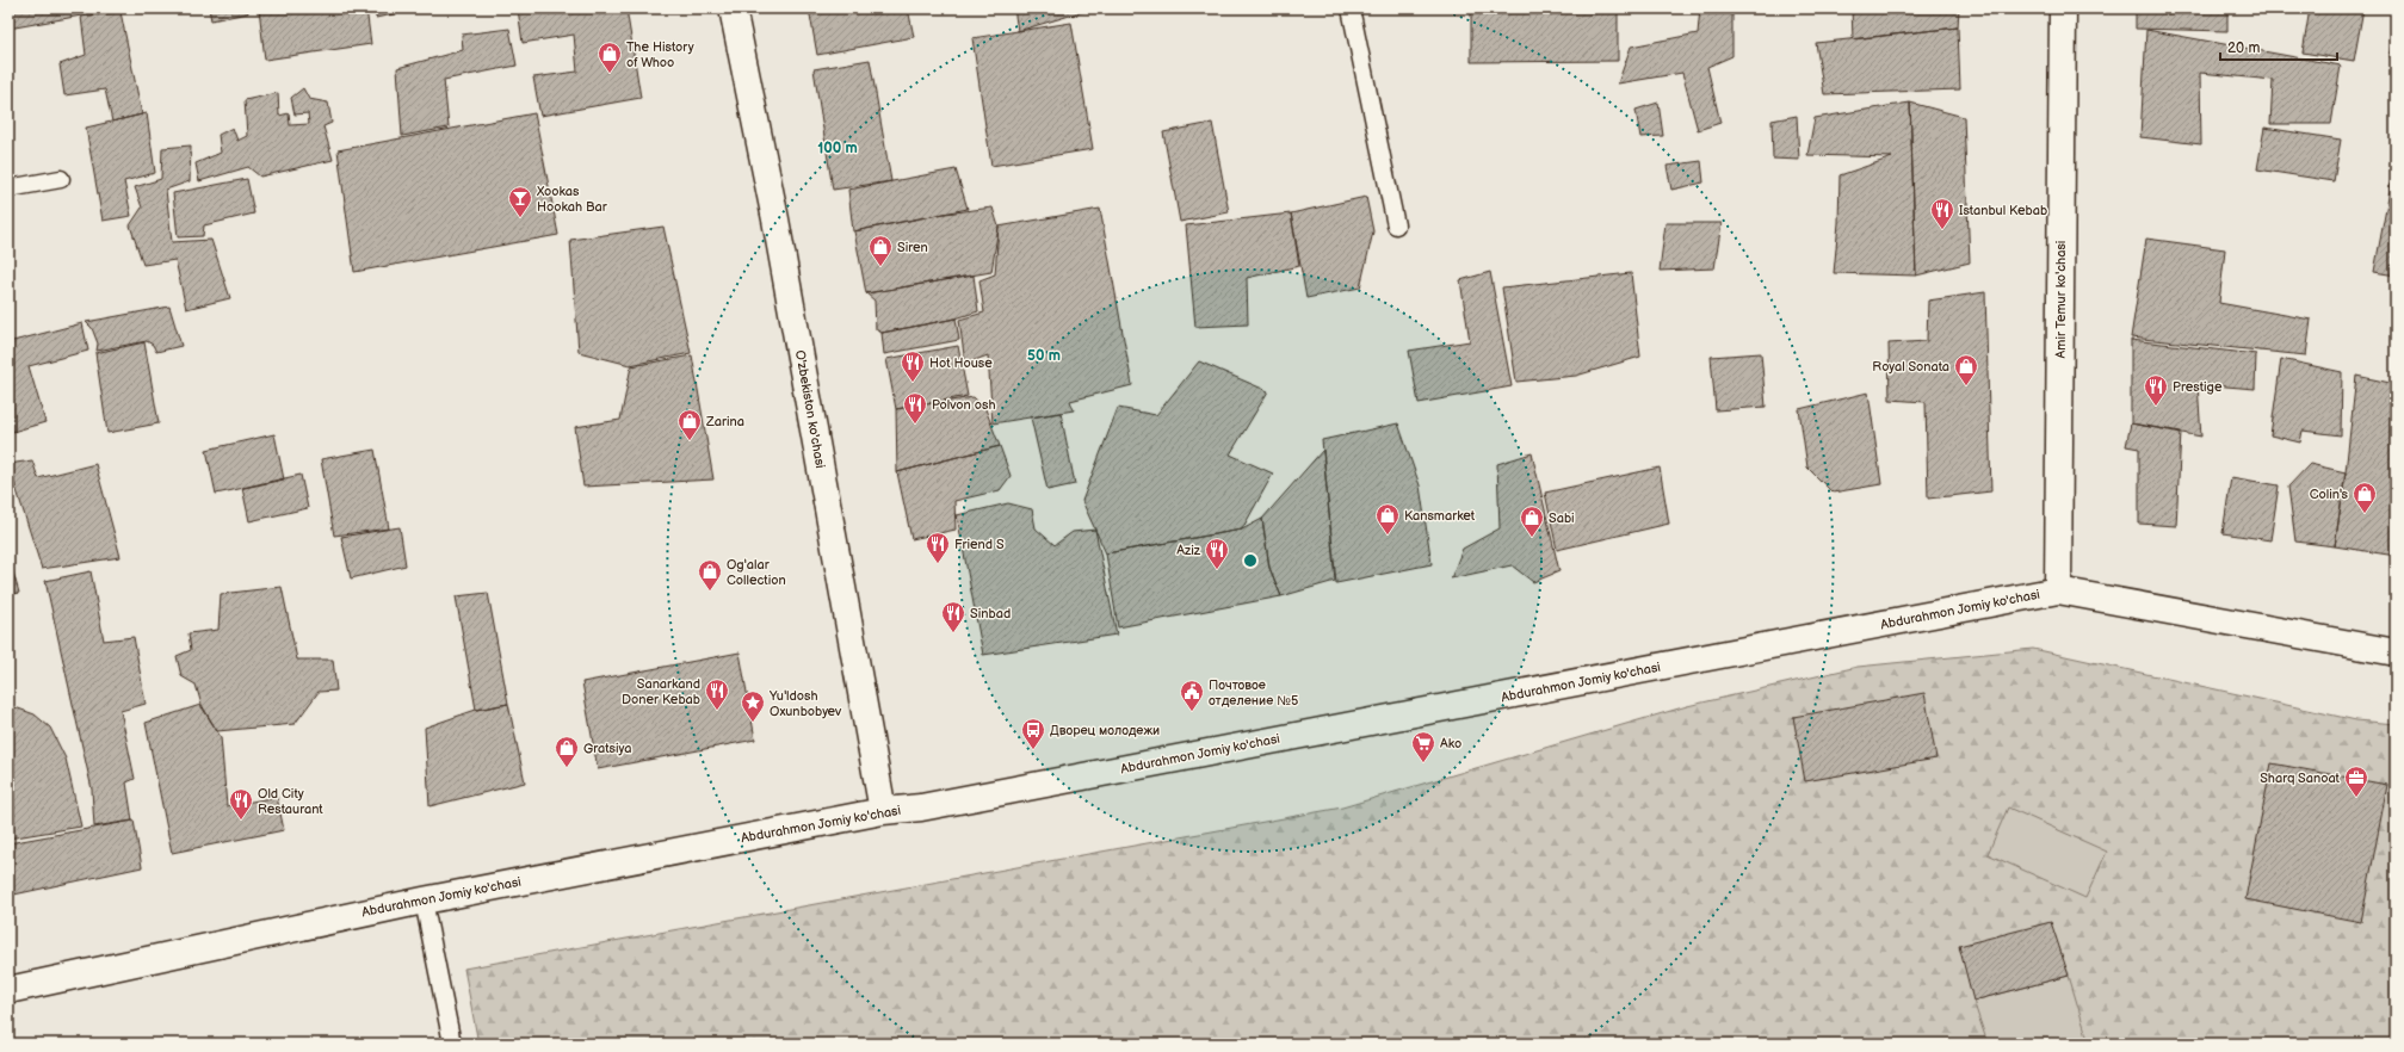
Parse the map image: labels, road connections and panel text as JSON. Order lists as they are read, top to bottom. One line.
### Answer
{"streets":{"main road":["Amir Temur ko'chasi","O'zbekiston ko'chasi","Abdurahmon Jomiy ko'chasi"]},"crossings":[["Amir Temur ko'chasi","Abdurahmon Jomiy ko'chasi"],["O'zbekiston ko'chasi","Abdurahmon Jomiy ko'chasi"]],"places":{"shop":["The History of Whoo","Siren","Royal Sonata","Zarina","Colin's","Kansmarket","Sabi","Og'alar Collection","Gratsiya"],"bar":["Xookas Hookah Bar"],"restaurant":["Istanbul Kebab","Hot House","Prestige","Polvon osh","Friend S","Aziz","Sinbad","Sanarkand Doner Kebab","Old City Restaurant"],"public building":["Почтовое отделение №5"],"place":["Yu'ldosh Oxunbobyev"],"bus stop":["Дворец молодежи"],"supermarket":["Ako"],"office":["Sharq Sanoat"]},"scale_bar":"20 m","rings":["100 m","50 m"]}
